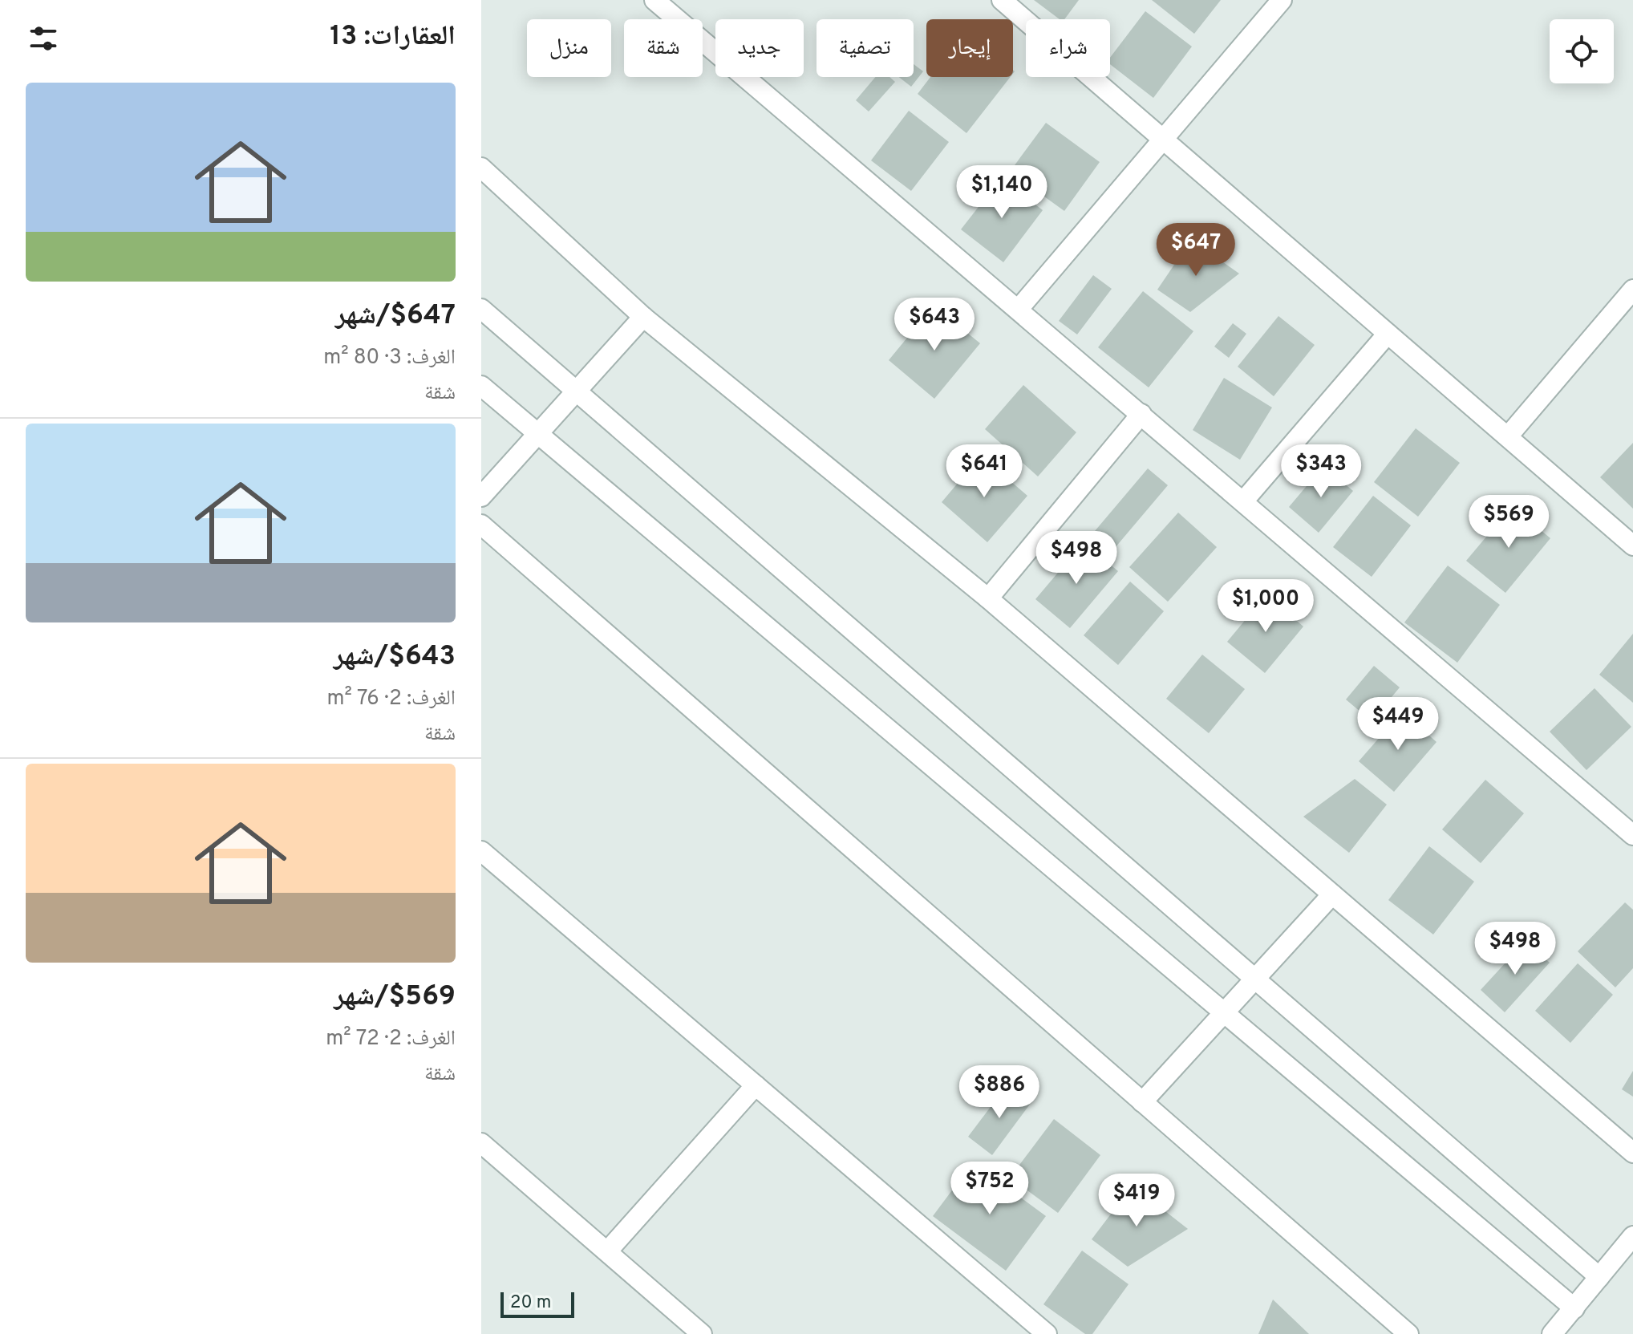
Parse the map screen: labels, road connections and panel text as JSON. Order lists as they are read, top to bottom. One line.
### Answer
{"scale_bar":"20 m","page":{"heading":"العقارات: 13","chip":["شراء","إيجار","تصفية","جديد","شقة","منزل"],"list":[{"name":"$647/شهر","note":"الغرف: 3 · 80 m² · شقة"},{"name":"$643/شهر","note":"الغرف: 2 · 76 m² · شقة"},{"name":"$569/شهر","note":"الغرف: 2 · 72 m² · شقة"}],"price":["$1,140","$647","$643","$641","$343","$569","$498","$1,000","$449","$498","$886","$752","$419"],"scale":"20 m"}}
